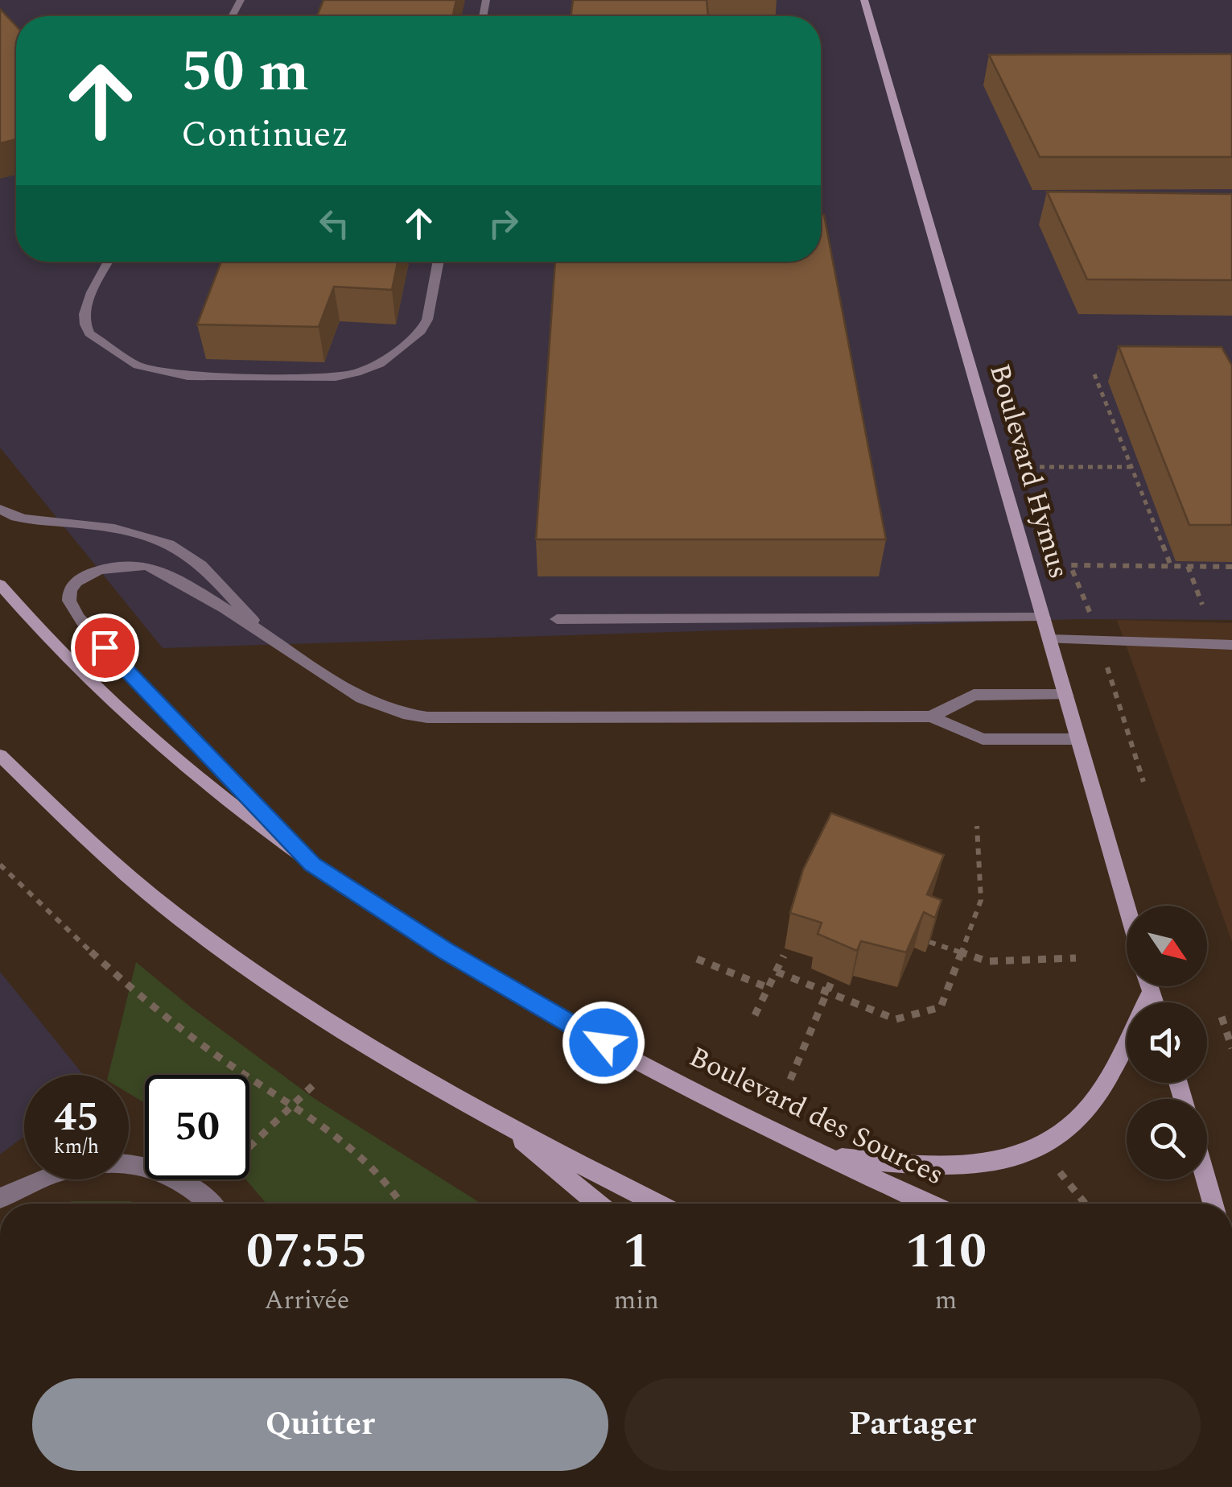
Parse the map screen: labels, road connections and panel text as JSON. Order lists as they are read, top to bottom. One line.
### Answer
{"streets":{"main road":["Boulevard Hymus","Boulevard des Sources"]},"north":"bottom right","page":{"turn":["50 m","Continuez"],"speed":"45 km/h","limit":"50","eta":["07:55","Arrivée","1","min","110","m"],"buttons":["Quitter","Partager"]}}
